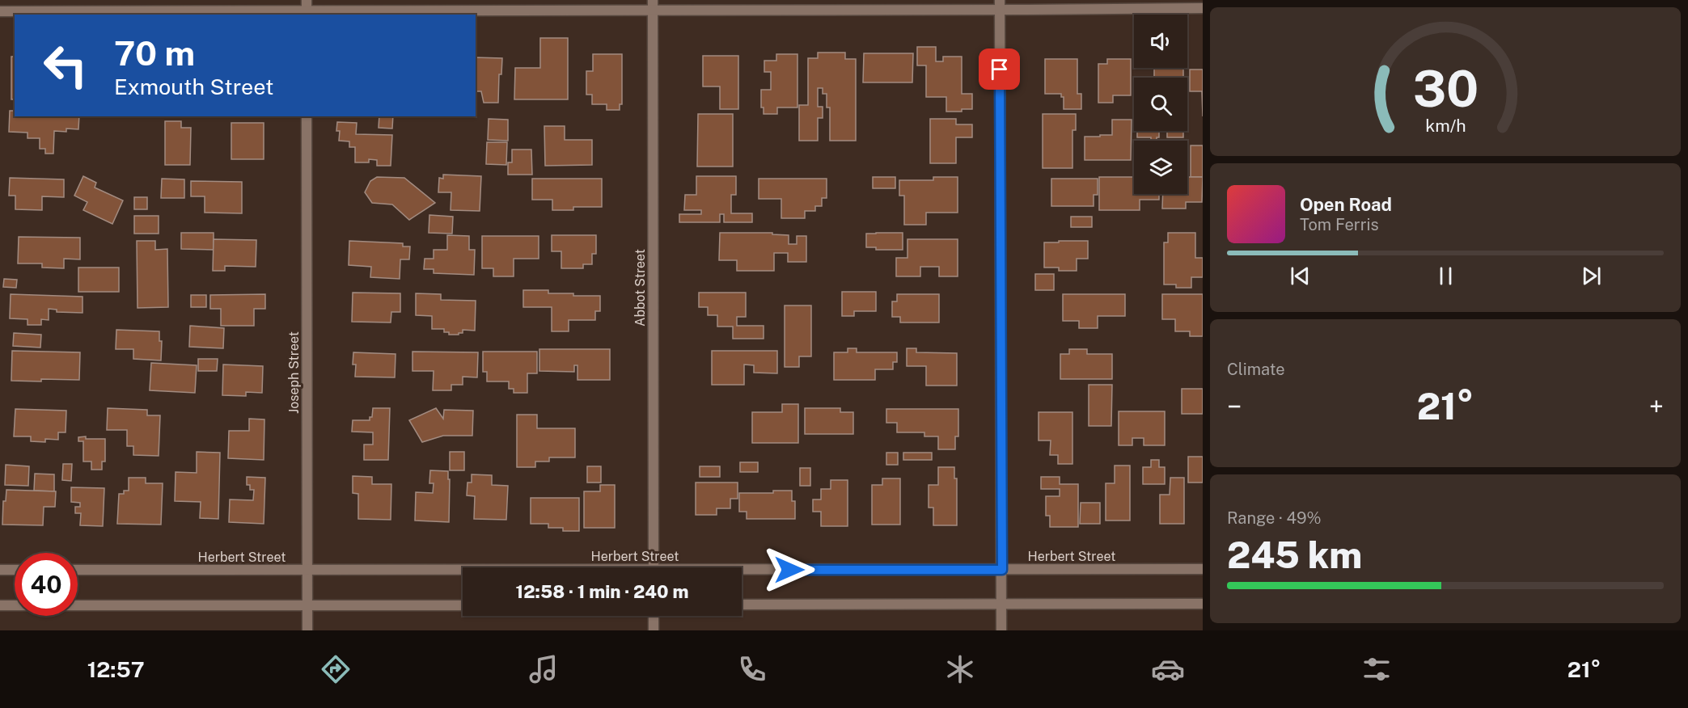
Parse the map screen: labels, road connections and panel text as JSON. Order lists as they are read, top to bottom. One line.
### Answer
{"streets":{"street":["Abbot Street","Joseph Street","Herbert Street"]},"crossings":[["Joseph Street","Herbert Street"]],"page":{"turn":["70 m","Exmouth Street"],"song":["Open Road","Tom Ferris"],"tile":["Climate",["Range · 49%","245 km"]],"heat":["−","21°","+"],"limit":"40","trip":"12:58 · 1 min · 240 m","tabs":["12:57","21°"],"gauge":["30","km/h"]}}
